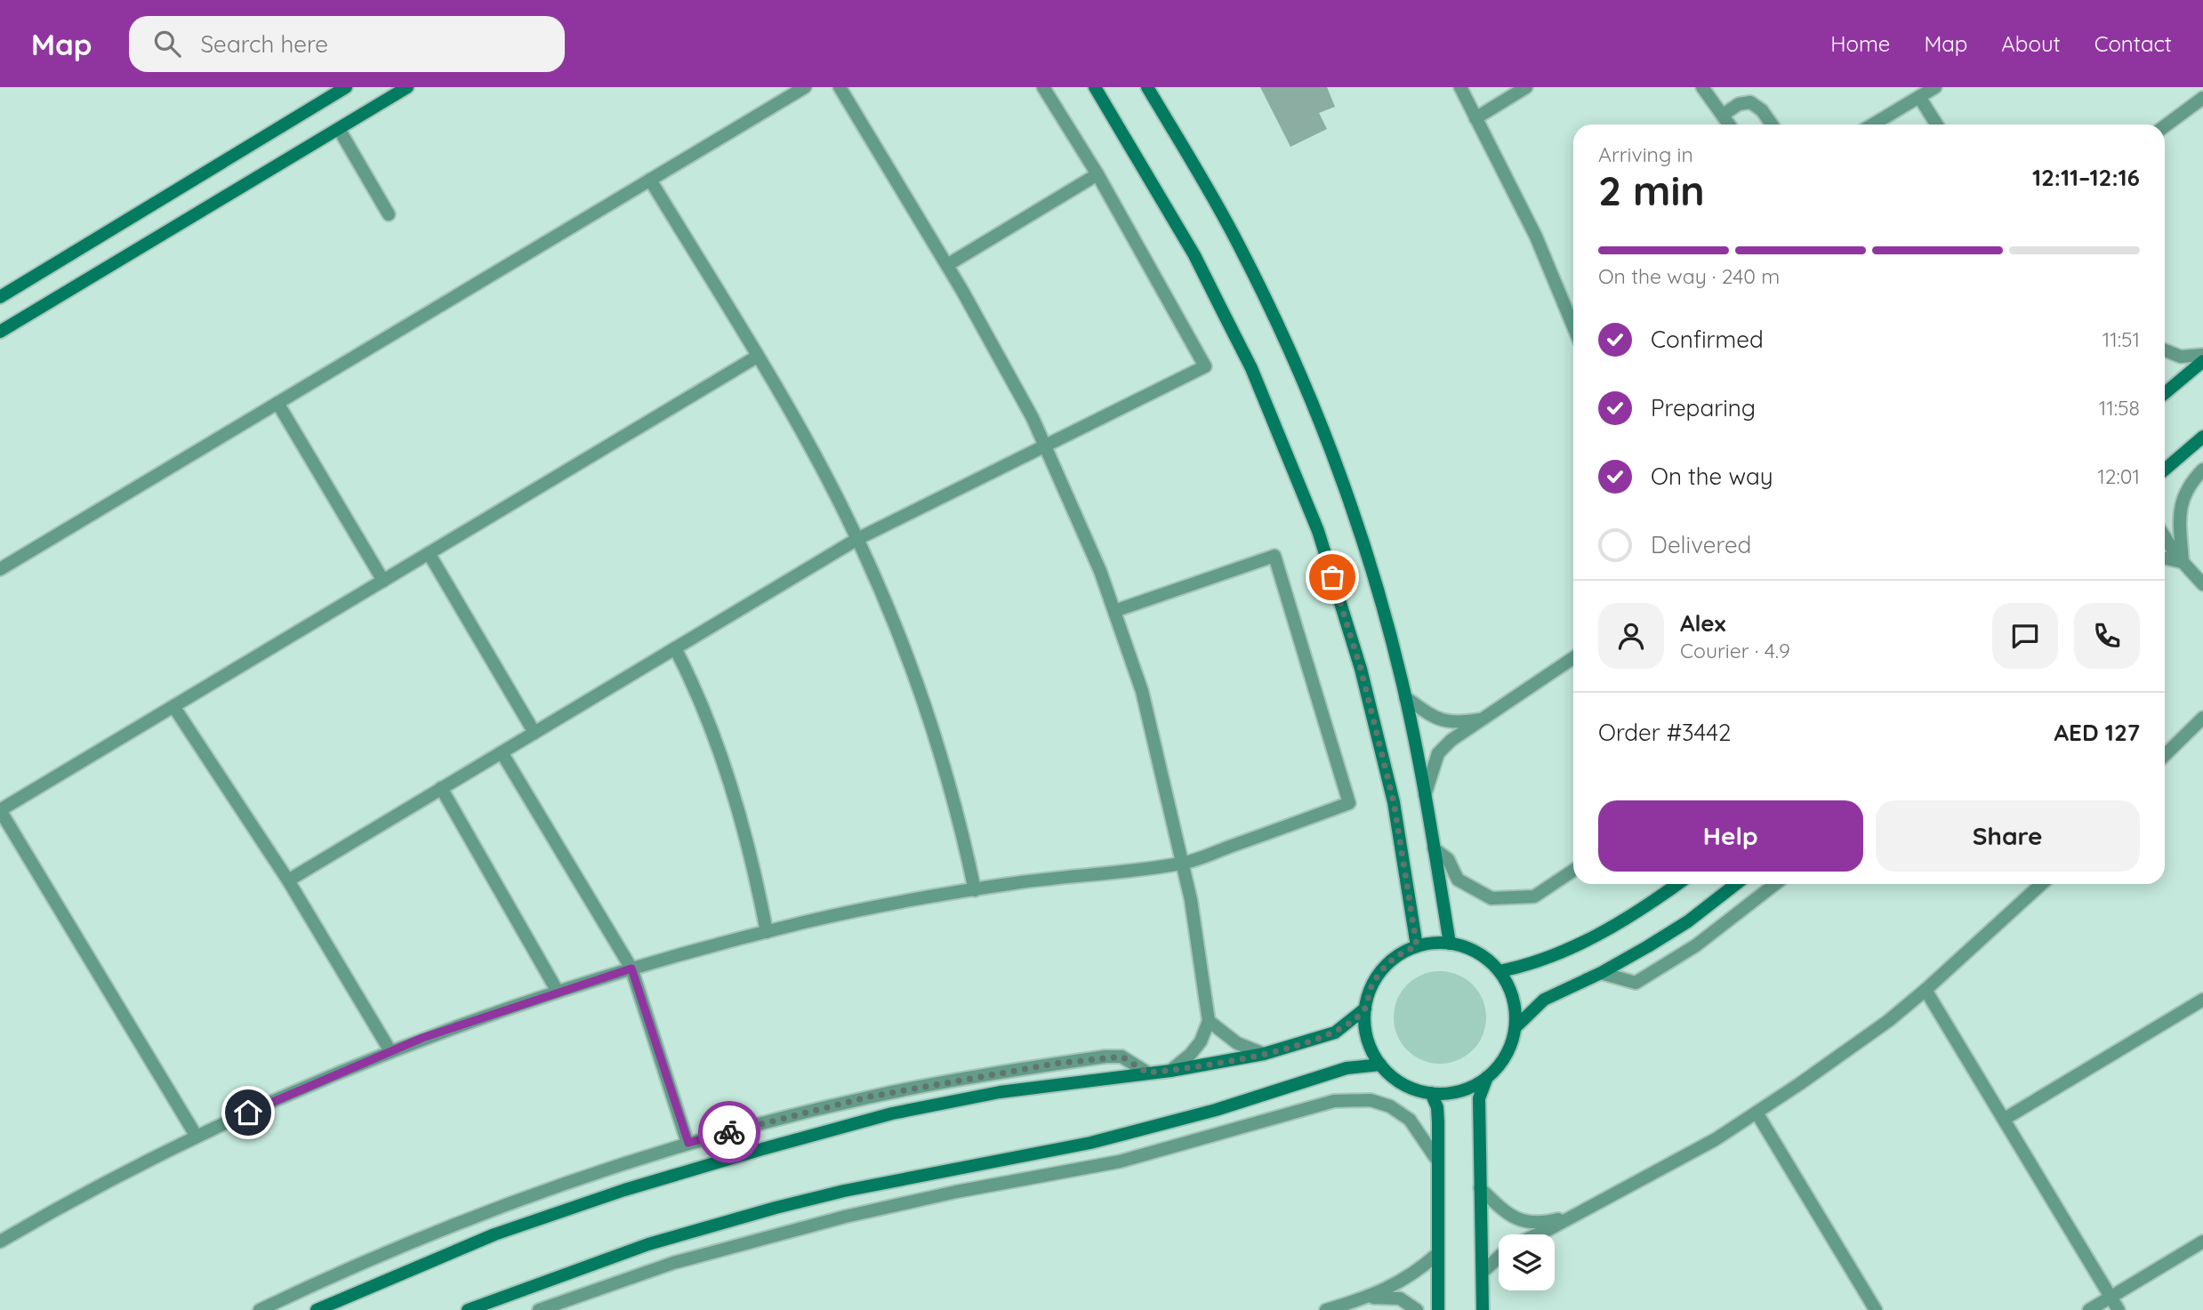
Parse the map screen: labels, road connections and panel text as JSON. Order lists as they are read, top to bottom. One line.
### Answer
{"page":{"header":"Map","search":"Search here","nav":["Home","Map","About","Contact"],"heading":["2 min","Arriving in","12:11–12:16"],"panel":["Alex","Courier · 4.9","Order #3442","AED 127"],"bar":"On the way · 240 m","list":[["Confirmed","11:51"],["Preparing","11:58"],["On the way","12:01"],"Delivered"],"buttons":["Help","Share"]}}
